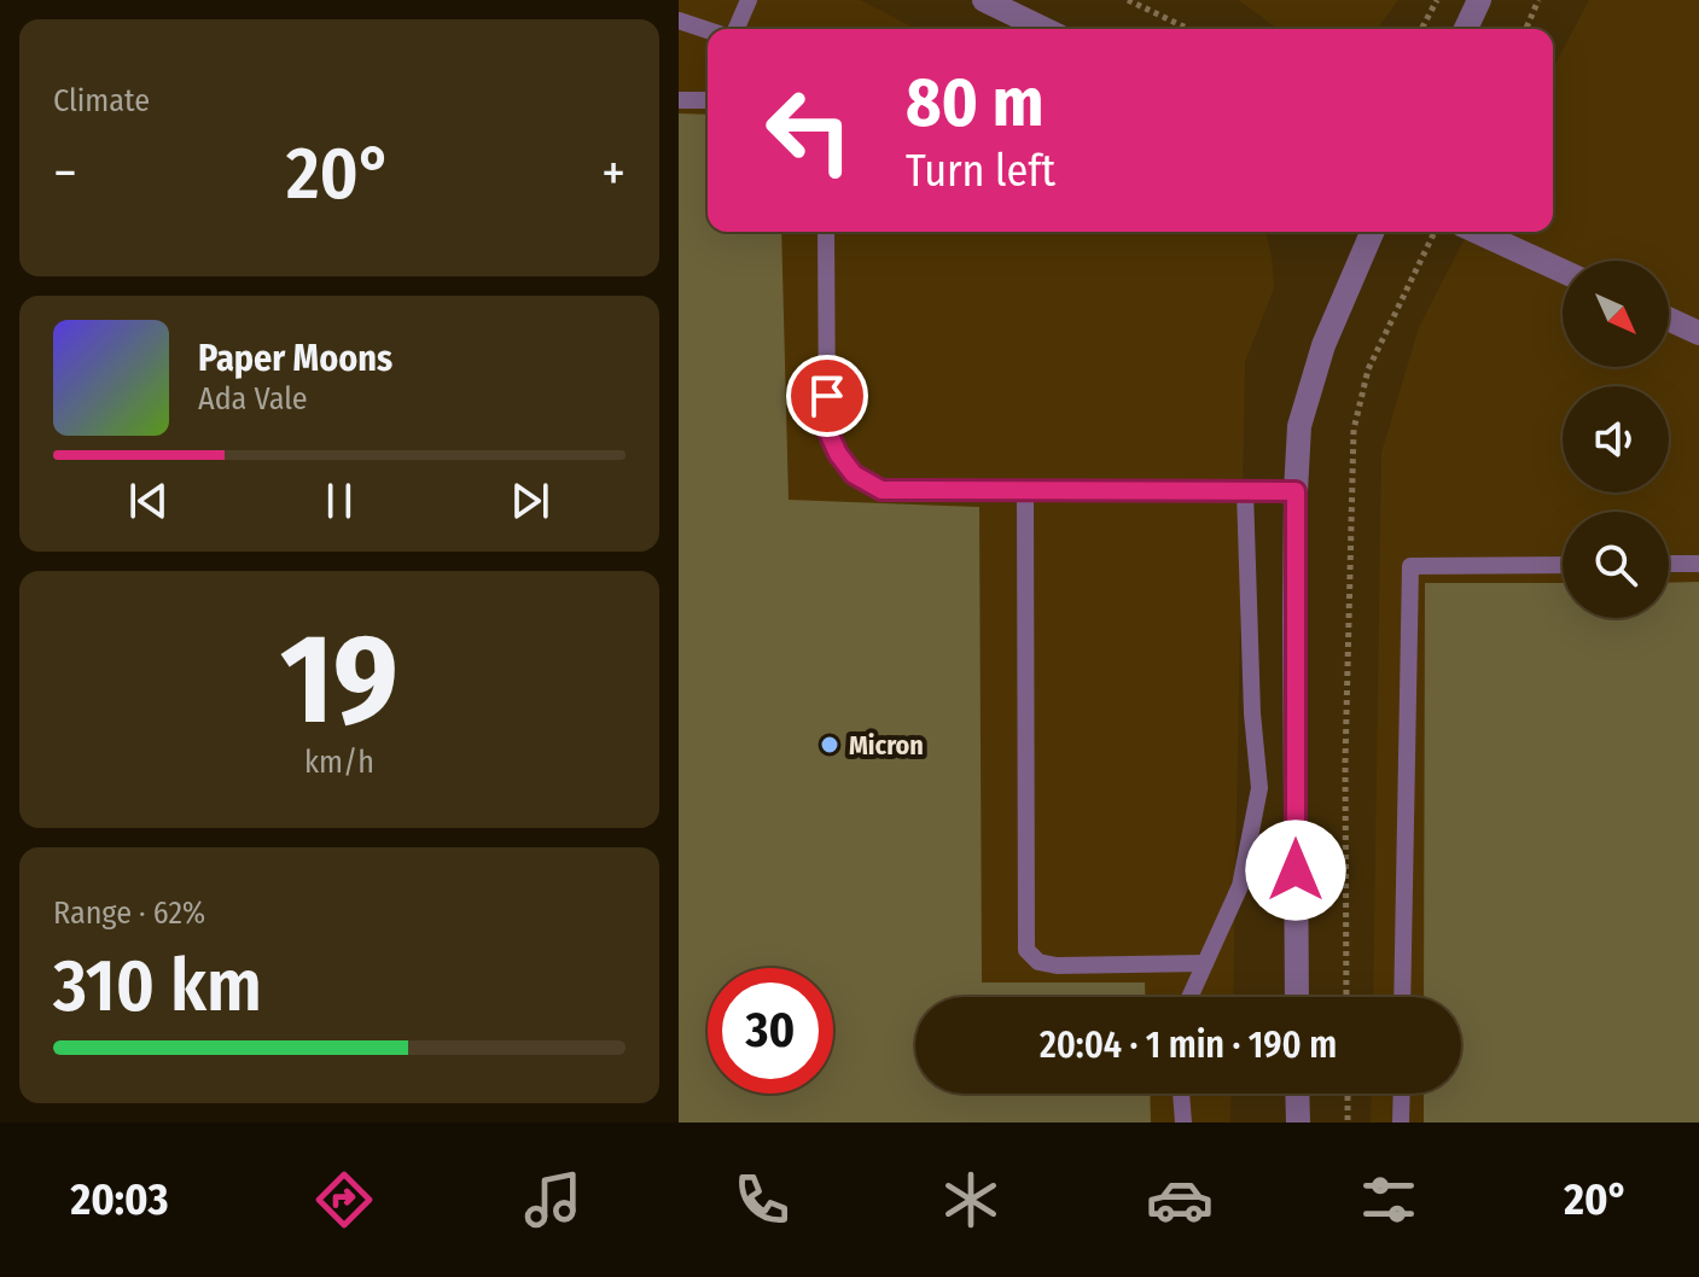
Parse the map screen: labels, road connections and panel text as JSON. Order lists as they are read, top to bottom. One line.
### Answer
{"places":["Micron"],"north":"bottom right","page":{"tile":["Climate",["19","km/h"],["Range · 62%","310 km"]],"turn":["80 m","Turn left"],"heat":["−","20°","+"],"song":["Paper Moons","Ada Vale"],"limit":"30","trip":"20:04 · 1 min · 190 m","tabs":["20:03","20°"]}}
